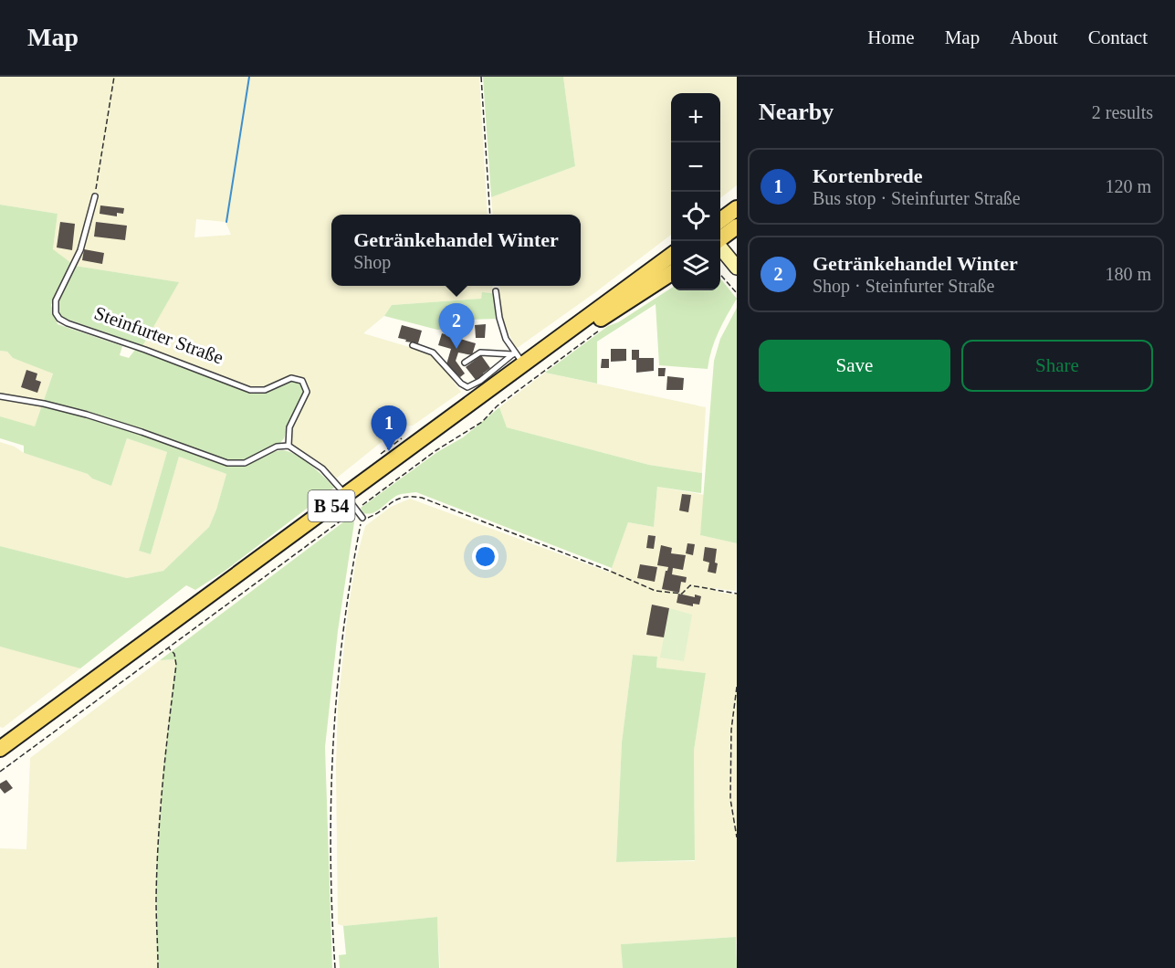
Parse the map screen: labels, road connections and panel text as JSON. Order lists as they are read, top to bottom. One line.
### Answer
{"streets":{"main road":["B 54"],"lane":["Steinfurter Straße"]},"page":{"header":"Map","nav":["Home","Map","About","Contact"],"heading":["Nearby","2 results"],"map_buttons":["+","−"],"list":[{"mark":"1","name":"Kortenbrede","note":"Bus stop · Steinfurter Straße","value":"120 m"},{"mark":"2","name":"Getränkehandel Winter","note":"Shop · Steinfurter Straße","value":"180 m"}],"popup":["Getränkehandel Winter","Shop"],"pins":["2","1"],"buttons":["Save","Share"]}}
